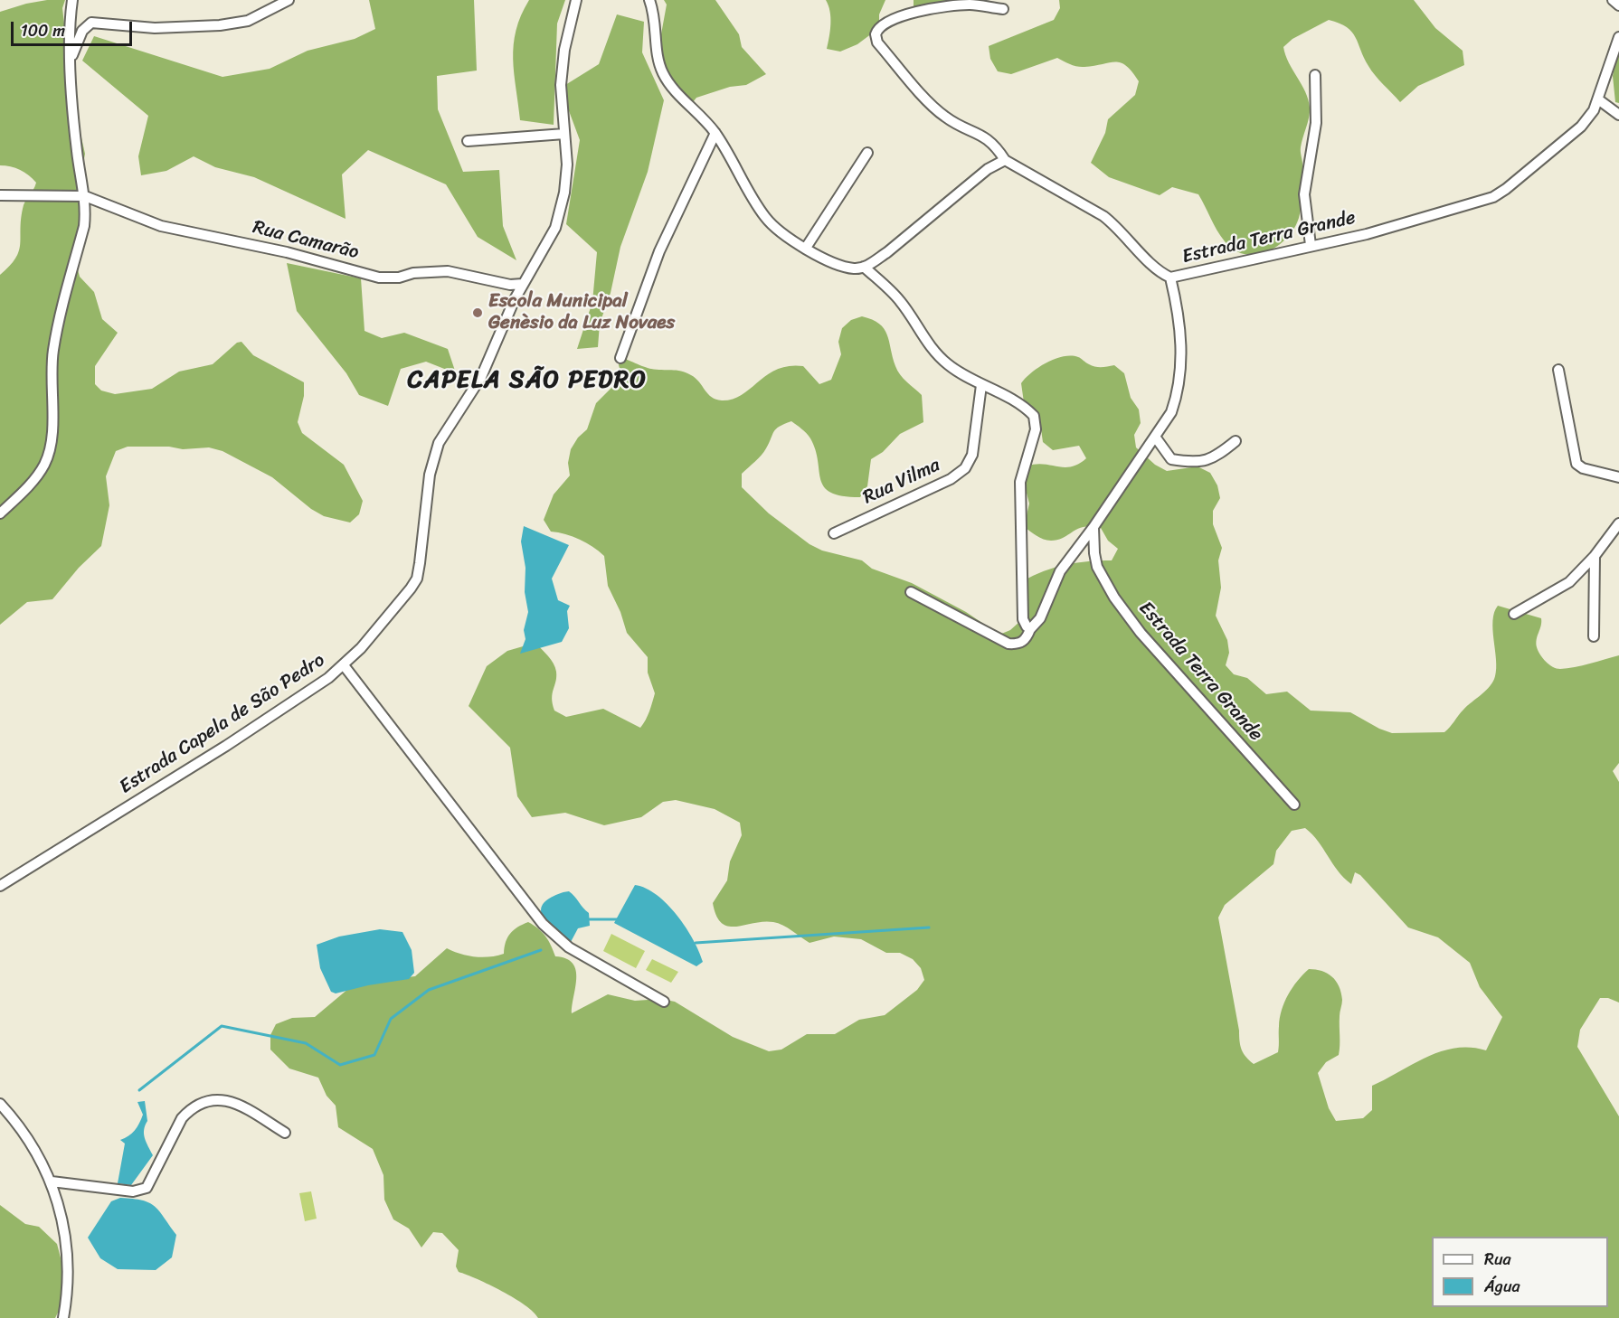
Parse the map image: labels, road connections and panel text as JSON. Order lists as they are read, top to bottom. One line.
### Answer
{"streets":{"street":["Estrada Terra Grande","Rua Camarão","Rua Vilma","Estrada Capela de São Pedro"]},"crossings":[["Rua Camarão","Estrada Capela de São Pedro"]],"districts":["CAPELA SÃO PEDRO"],"places":["Escola Municipal Genèsio da Luz Novaes"],"legend":["Rua","Água"],"scale_bar":"100 m"}
